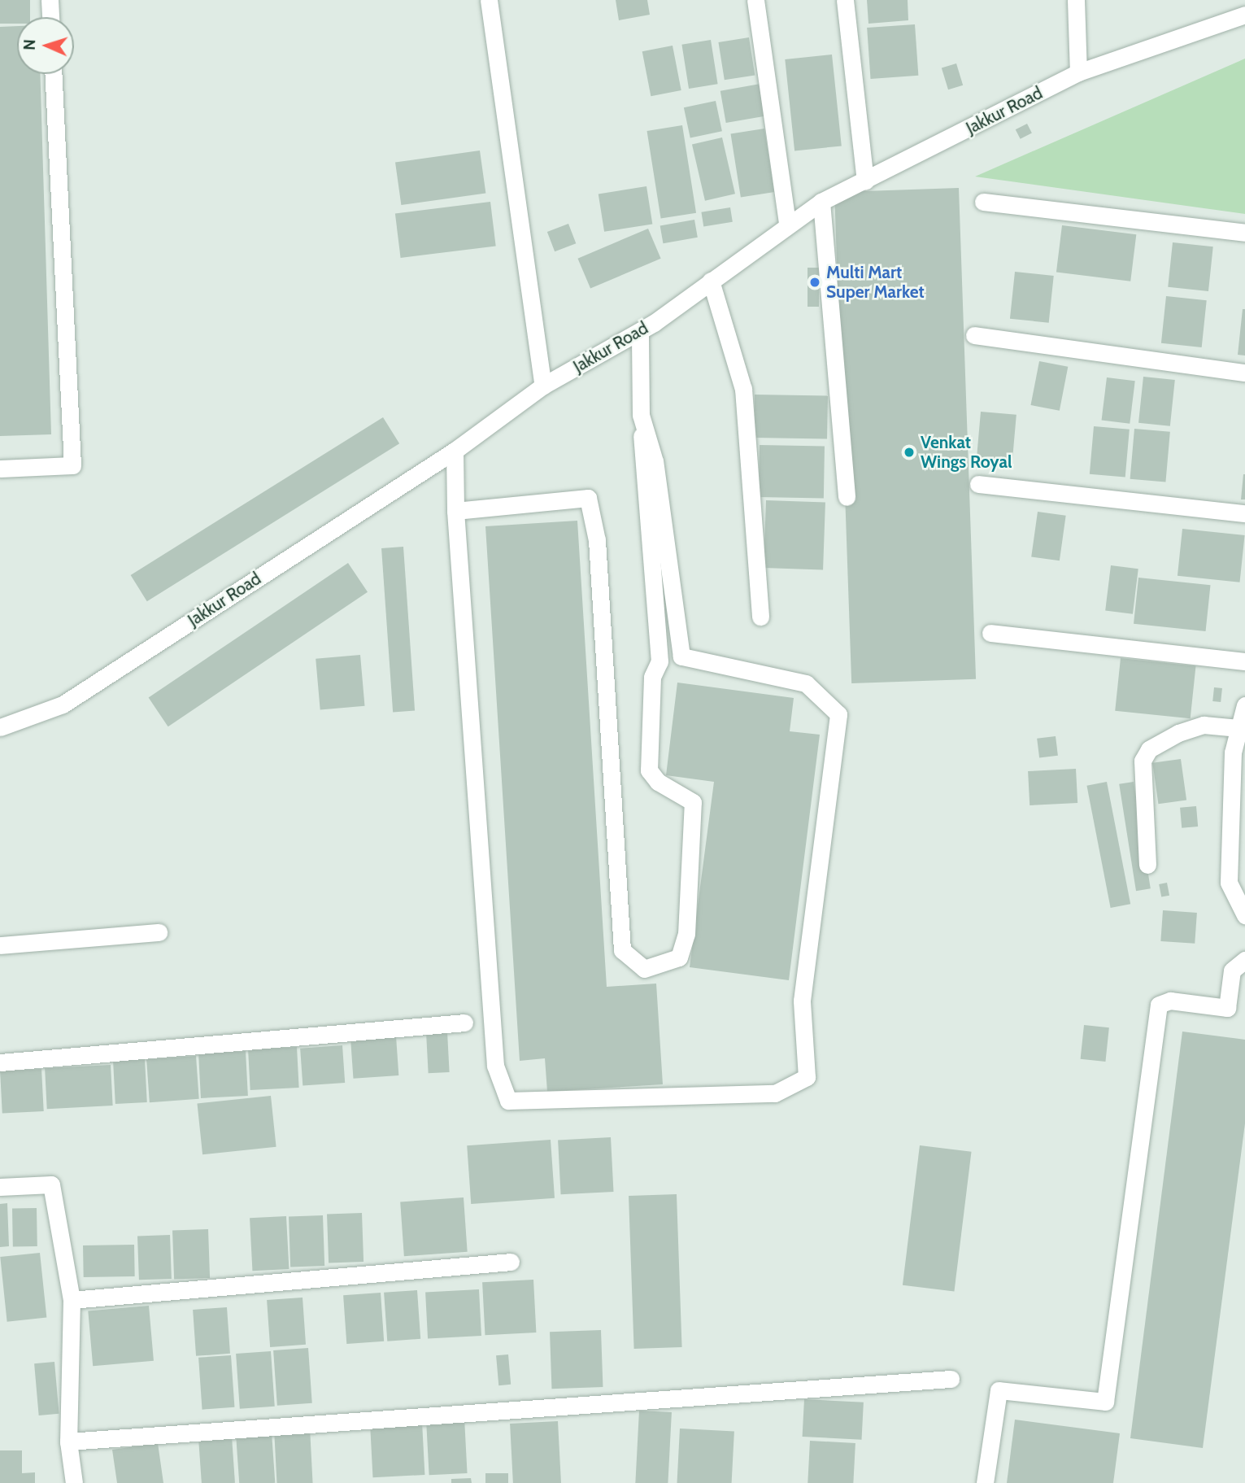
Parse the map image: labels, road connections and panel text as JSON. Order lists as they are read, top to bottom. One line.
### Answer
{"streets":{"street":["Jakkur Road"]},"places":["Multi Mart Super Market","Venkat Wings Royal"],"north":"left"}
